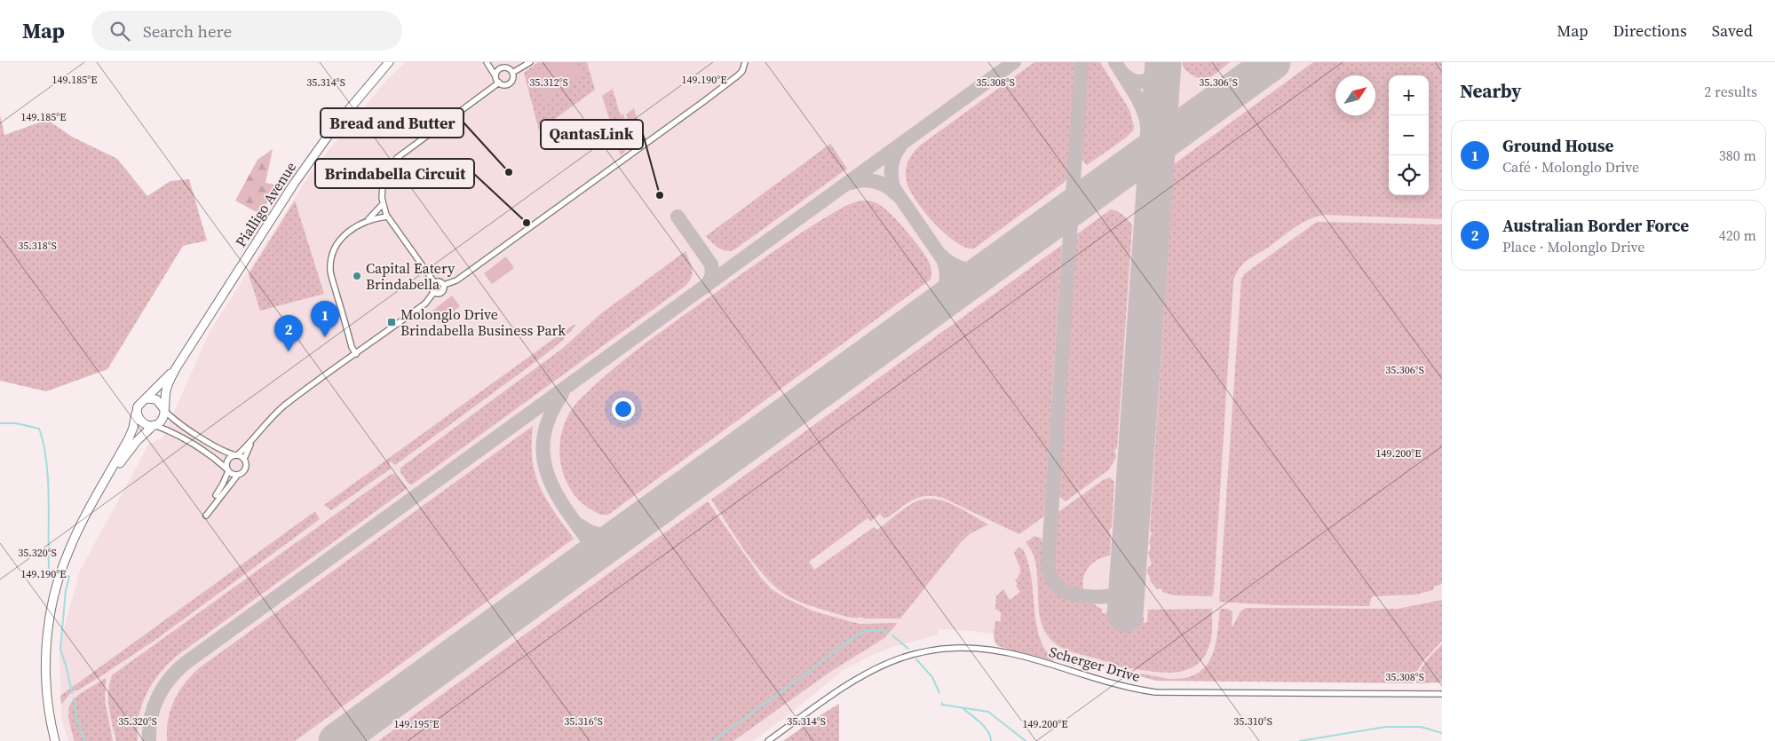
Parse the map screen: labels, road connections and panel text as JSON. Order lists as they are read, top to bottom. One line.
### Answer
{"streets":{"main road":["Pialligo Avenue"],"street":["Scherger Drive"]},"places":{"other":["Bread and Butter","QantasLink","Brindabella Circuit","Capital Eatery Brindabella"],"transit":["Molonglo Drive Brindabella Business Park"]},"north":"top right","page":{"header":"Map","search":"Search here","nav":["Map","Directions","Saved"],"heading":["Nearby","2 results"],"map_buttons":["+","−"],"list":[{"mark":"1","name":"Ground House","note":"Café · Molonglo Drive","value":"380 m"},{"mark":"2","name":"Australian Border Force","note":"Place · Molonglo Drive","value":"420 m"}],"pins":["1","2"]},"coordinates":["149.185°E","149.190°E","35.314°S","35.312°S","35.308°S","35.306°S","35.318°S","149.200°E","35.320°S","35.316°S","35.310°S","149.195°E"]}
